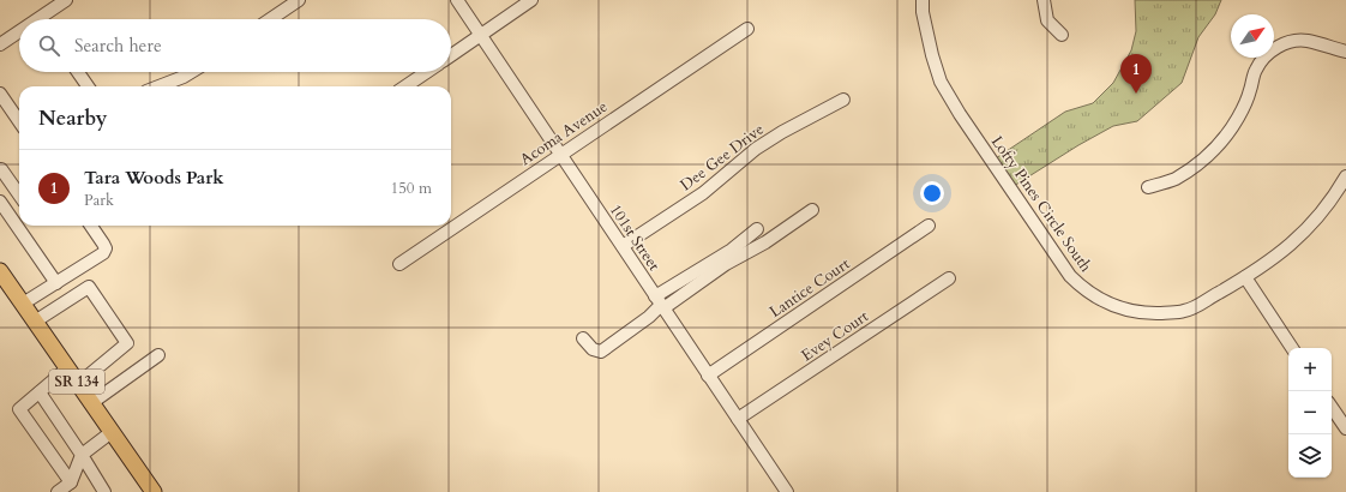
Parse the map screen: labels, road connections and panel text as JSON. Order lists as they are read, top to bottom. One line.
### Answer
{"streets":{"main road":["SR 134"],"street":["Acoma Avenue","Dee Gee Drive","Lofty Pines Circle South","101st Street","Lantice Court","Evey Court"]},"crossings":[["Acoma Avenue","101st Street"],["Dee Gee Drive","101st Street"],["101st Street","Lantice Court"],["101st Street","Evey Court"]],"north":"top right","page":{"search":"Search here","pins":"1","heading":"Nearby","list":[{"mark":"1","name":"Tara Woods Park","note":"Park","value":"150 m"}],"map_buttons":["+","−"]}}
